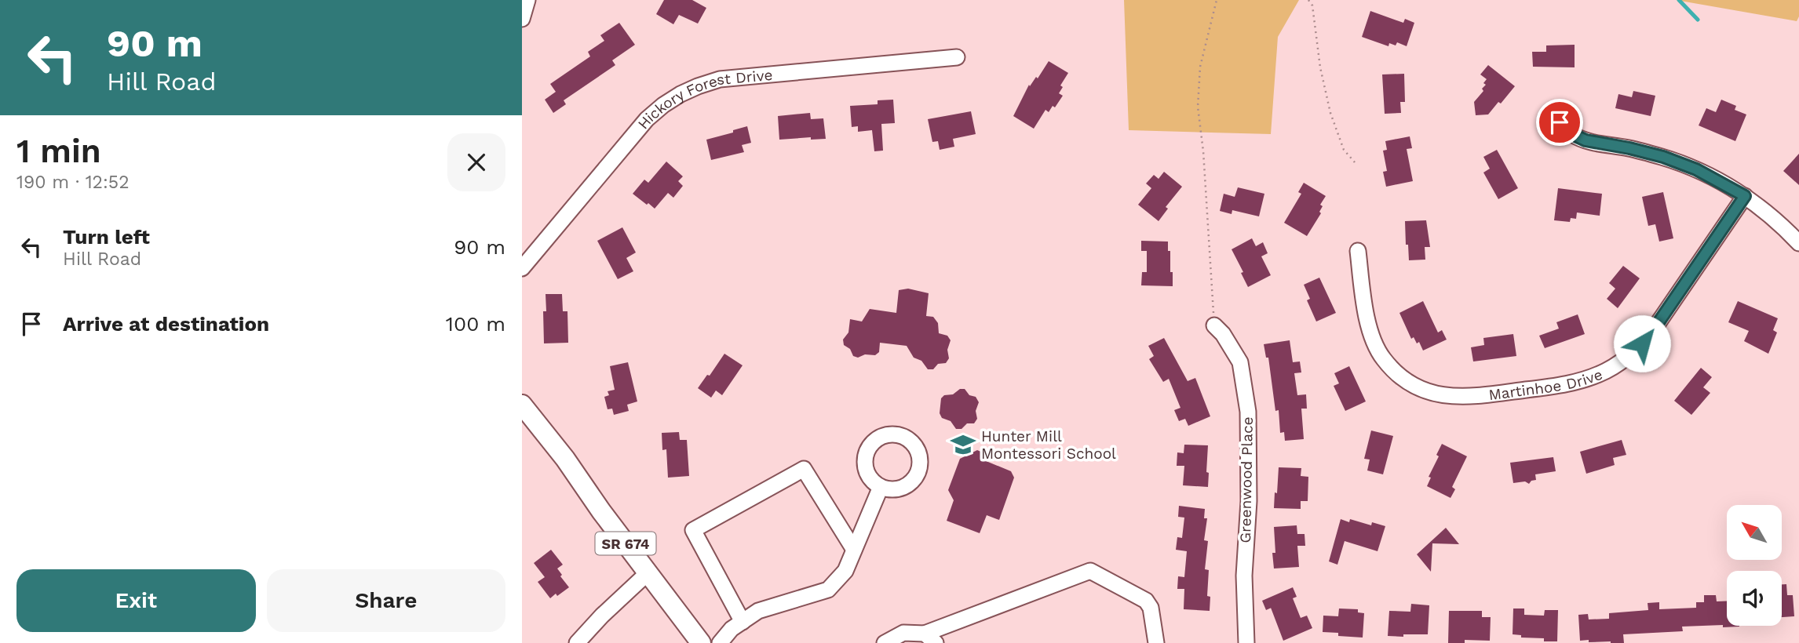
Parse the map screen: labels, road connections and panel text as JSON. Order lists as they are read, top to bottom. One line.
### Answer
{"streets":{"main road":["SR 674"],"street":["Hickory Forest Drive","Martinhoe Drive","Greenwood Place"]},"places":{"school or university":["Hunter Mill Montessori School"]},"north":"top left","page":{"turn":["90 m","Hill Road"],"heading":["1 min","190 m · 12:52"],"list":[{"name":"Turn left","note":"Hill Road","value":"90 m"},{"name":"Arrive at destination","value":"100 m"}],"buttons":["Exit","Share"]}}
